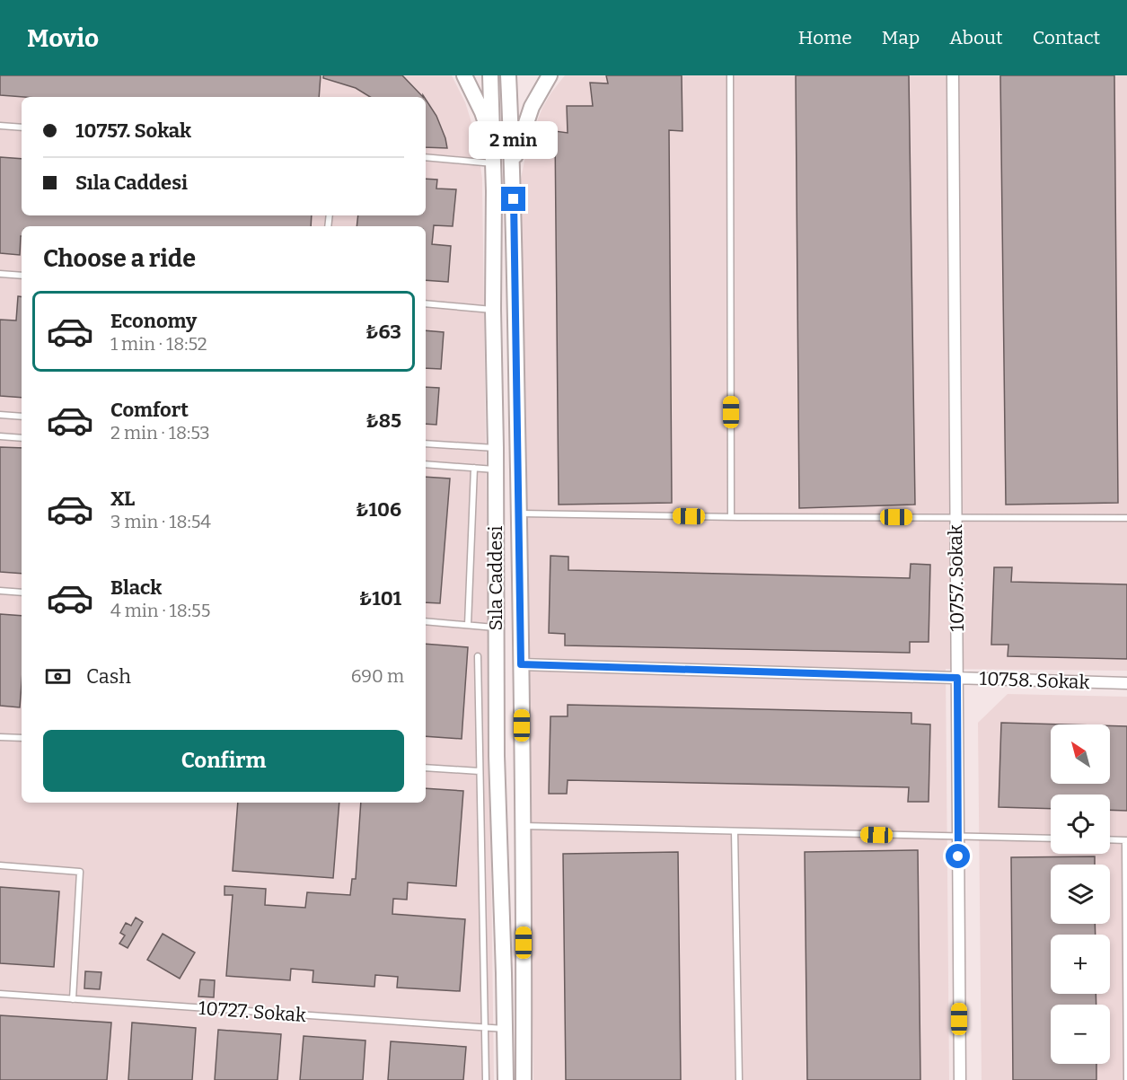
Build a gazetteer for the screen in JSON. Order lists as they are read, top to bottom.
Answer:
{
  "streets": {
    "street": ["Sıla Caddesi", "10757. Sokak", "10758. Sokak"],
    "lane": ["10727. Sokak"]
  },
  "crossings": [
    ["Sıla Caddesi", "10758. Sokak"],
    ["Sıla Caddesi", "10727. Sokak"],
    ["10757. Sokak", "10758. Sokak"]
  ],
  "north": "top left",
  "page": {
    "header": "Movio",
    "nav": [
      "Home",
      "Map",
      "About",
      "Contact"
    ],
    "banner": ["10757. Sokak", "Sıla Caddesi"],
    "bubble": "2 min",
    "heading": "Choose a ride",
    "list": [
      {
        "name": "Economy",
        "note": "1 min · 18:52",
        "value": "₺63"
      },
      {
        "name": "Comfort",
        "note": "2 min · 18:53",
        "value": "₺85"
      },
      {
        "name": "XL",
        "note": "3 min · 18:54",
        "value": "₺106"
      },
      {
        "name": "Black",
        "note": "4 min · 18:55",
        "value": "₺101"
      }
    ],
    "pay": ["Cash", "690 m"],
    "buttons": "Confirm",
    "map_buttons": ["+", "−"]
  }
}
